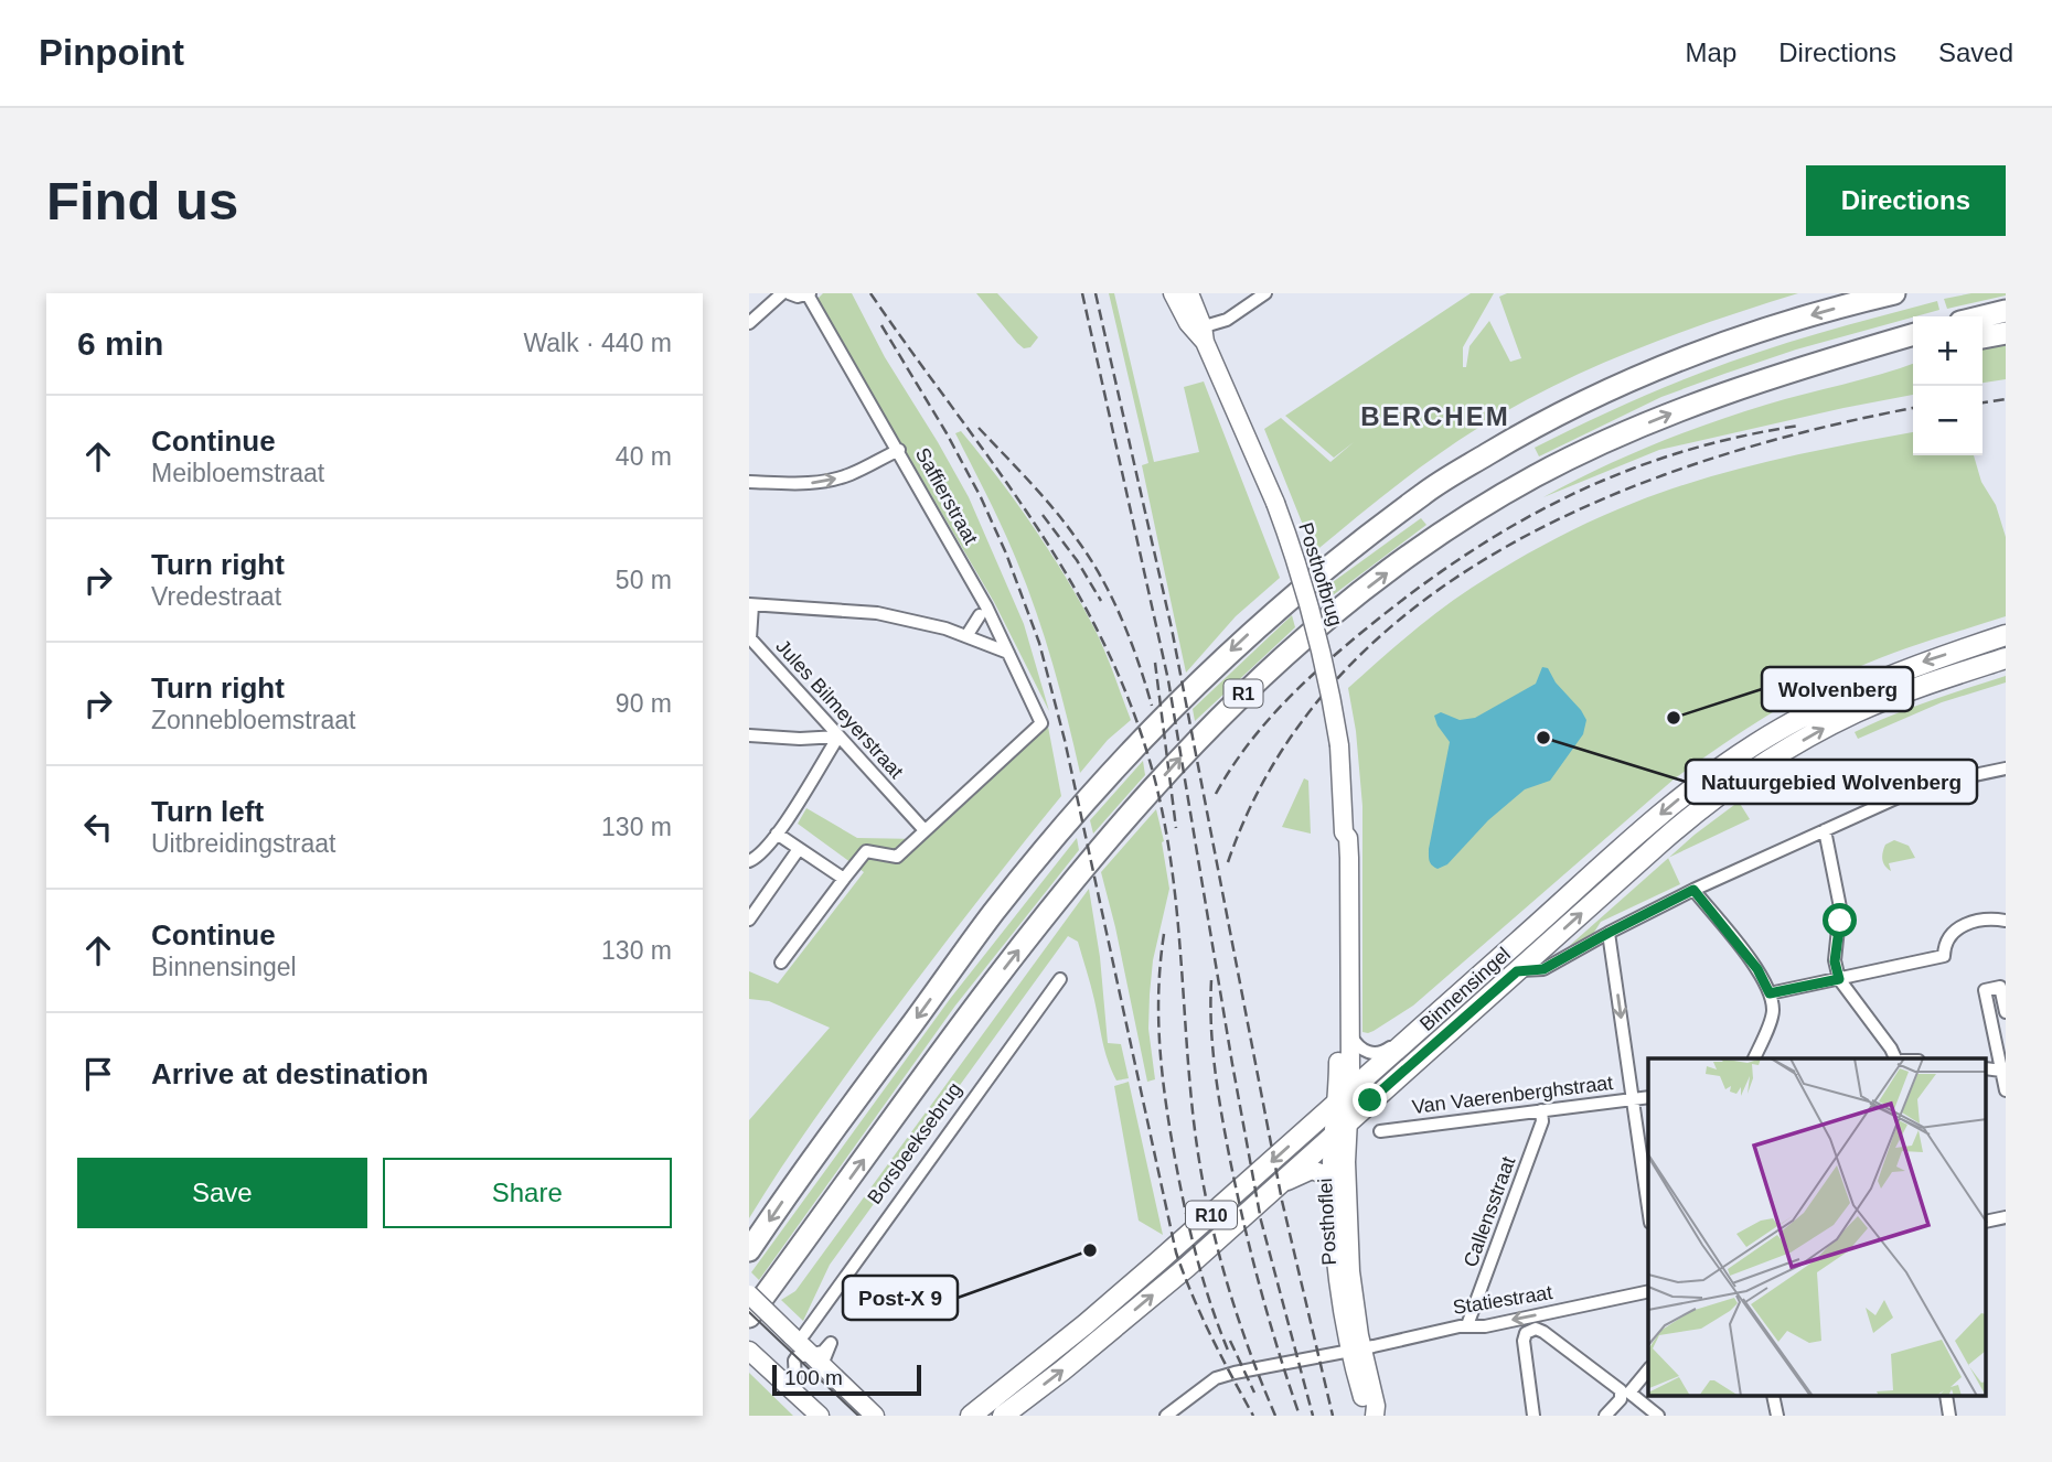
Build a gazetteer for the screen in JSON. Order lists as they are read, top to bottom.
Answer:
{
  "streets": {
    "highway": ["R1"],
    "main road": ["Binnensingel", "R10"],
    "street": [
      "Saffierstraat",
      "Posthofbrug",
      "Jules Bilmeyerstraat",
      "Van Vaerenberghstraat",
      "Borsbeeksebrug",
      "Callensstraat",
      "Posthoflei",
      "Statiestraat"
    ]
  },
  "crossings": [
    ["Saffierstraat", "Jules Bilmeyerstraat"],
    ["Posthofbrug", "Binnensingel"],
    ["Posthofbrug", "Posthoflei"],
    ["Binnensingel", "Posthoflei"],
    ["Van Vaerenberghstraat", "Callensstraat"],
    ["Callensstraat", "Statiestraat"],
    ["Posthoflei", "Statiestraat"]
  ],
  "one_way": ["Statiestraat"],
  "districts": ["BERCHEM"],
  "places": ["Wolvenberg", "Natuurgebied Wolvenberg", "Post-X 9"],
  "scale_bar": "100 m",
  "page": {
    "header": "Pinpoint",
    "nav": ["Map", "Directions", "Saved"],
    "buttons": [
      "Directions",
      ["Save", "Share"]
    ],
    "title": "Find us",
    "heading": ["6 min", "Walk · 440 m"],
    "map_buttons": ["+", "−"],
    "list": [
      ["Continue", "Meibloemstraat", "40 m"],
      ["Turn right", "Vredestraat", "50 m"],
      ["Turn right", "Zonnebloemstraat", "90 m"],
      ["Turn left", "Uitbreidingstraat", "130 m"],
      ["Continue", "Binnensingel", "130 m"],
      "Arrive at destination"
    ],
    "scale": "100 m"
  }
}
